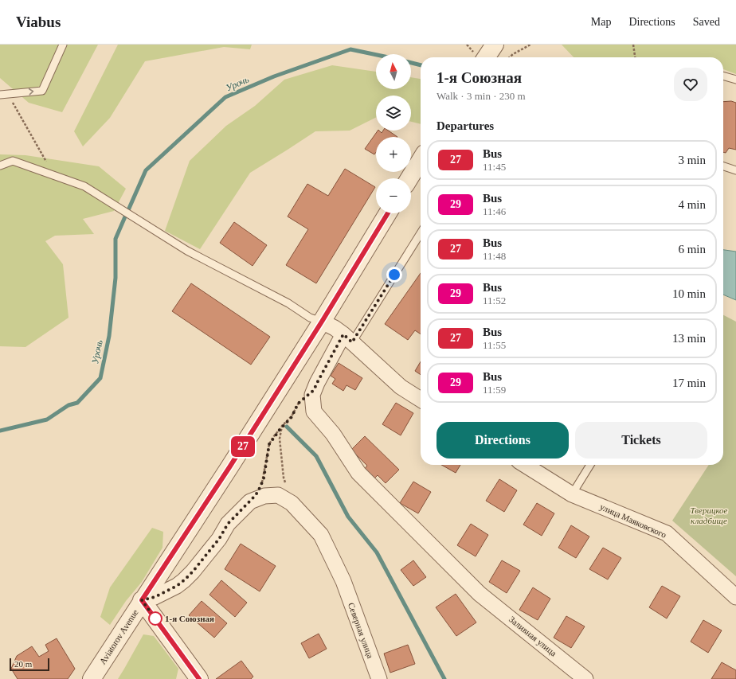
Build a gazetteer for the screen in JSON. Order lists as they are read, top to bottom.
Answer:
{
  "streets": {
    "street": [
      "улица Маяковского",
      "Северная улица",
      "Заливная улица",
      "Aviatorov Avenue"
    ]
  },
  "water": ["Урочь"],
  "parks": ["Тверицкое кладбище"],
  "places": ["1-я Союзная"],
  "lines": ["bus line 27"],
  "scale_bar": "20 m",
  "north": "top",
  "page": {
    "header": "Viabus",
    "nav": ["Map", "Directions", "Saved"],
    "on_map": "27",
    "map_buttons": ["+", "−"],
    "heading": [
      ["1-я Союзная", "Walk · 3 min · 230 m"],
      "Departures"
    ],
    "list": [
      {
        "mark": "27",
        "name": "Bus",
        "note": "11:45",
        "value": "3 min"
      },
      {
        "mark": "29",
        "name": "Bus",
        "note": "11:46",
        "value": "4 min"
      },
      {
        "mark": "27",
        "name": "Bus",
        "note": "11:48",
        "value": "6 min"
      },
      {
        "mark": "29",
        "name": "Bus",
        "note": "11:52",
        "value": "10 min"
      },
      {
        "mark": "27",
        "name": "Bus",
        "note": "11:55",
        "value": "13 min"
      },
      {
        "mark": "29",
        "name": "Bus",
        "note": "11:59",
        "value": "17 min"
      }
    ],
    "buttons": ["Directions", "Tickets"],
    "scale": "20 m"
  }
}
